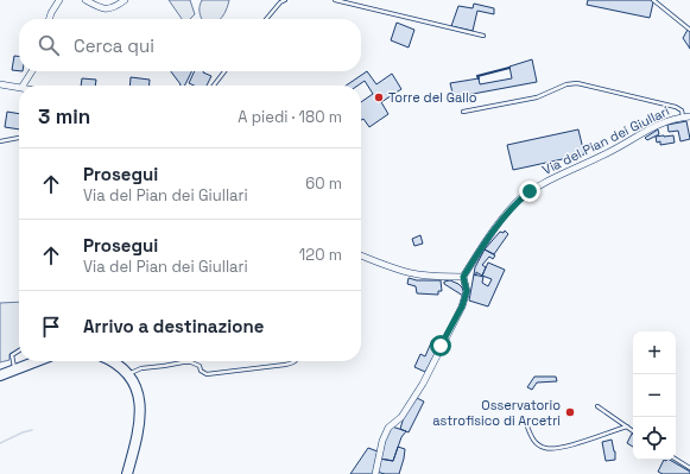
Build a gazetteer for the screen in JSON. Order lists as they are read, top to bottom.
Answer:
{
  "streets": {
    "street": ["Via del Pian dei Giullari"]
  },
  "places": ["Torre del Gallo", "Osservatorio astrofisico di Arcetri"],
  "page": {
    "search": "Cerca qui",
    "heading": ["3 min", "A piedi · 180 m"],
    "list": [
      ["Prosegui", "Via del Pian dei Giullari", "60 m"],
      ["Prosegui", "Via del Pian dei Giullari", "120 m"],
      "Arrivo a destinazione"
    ],
    "map_buttons": ["+", "−"]
  }
}
